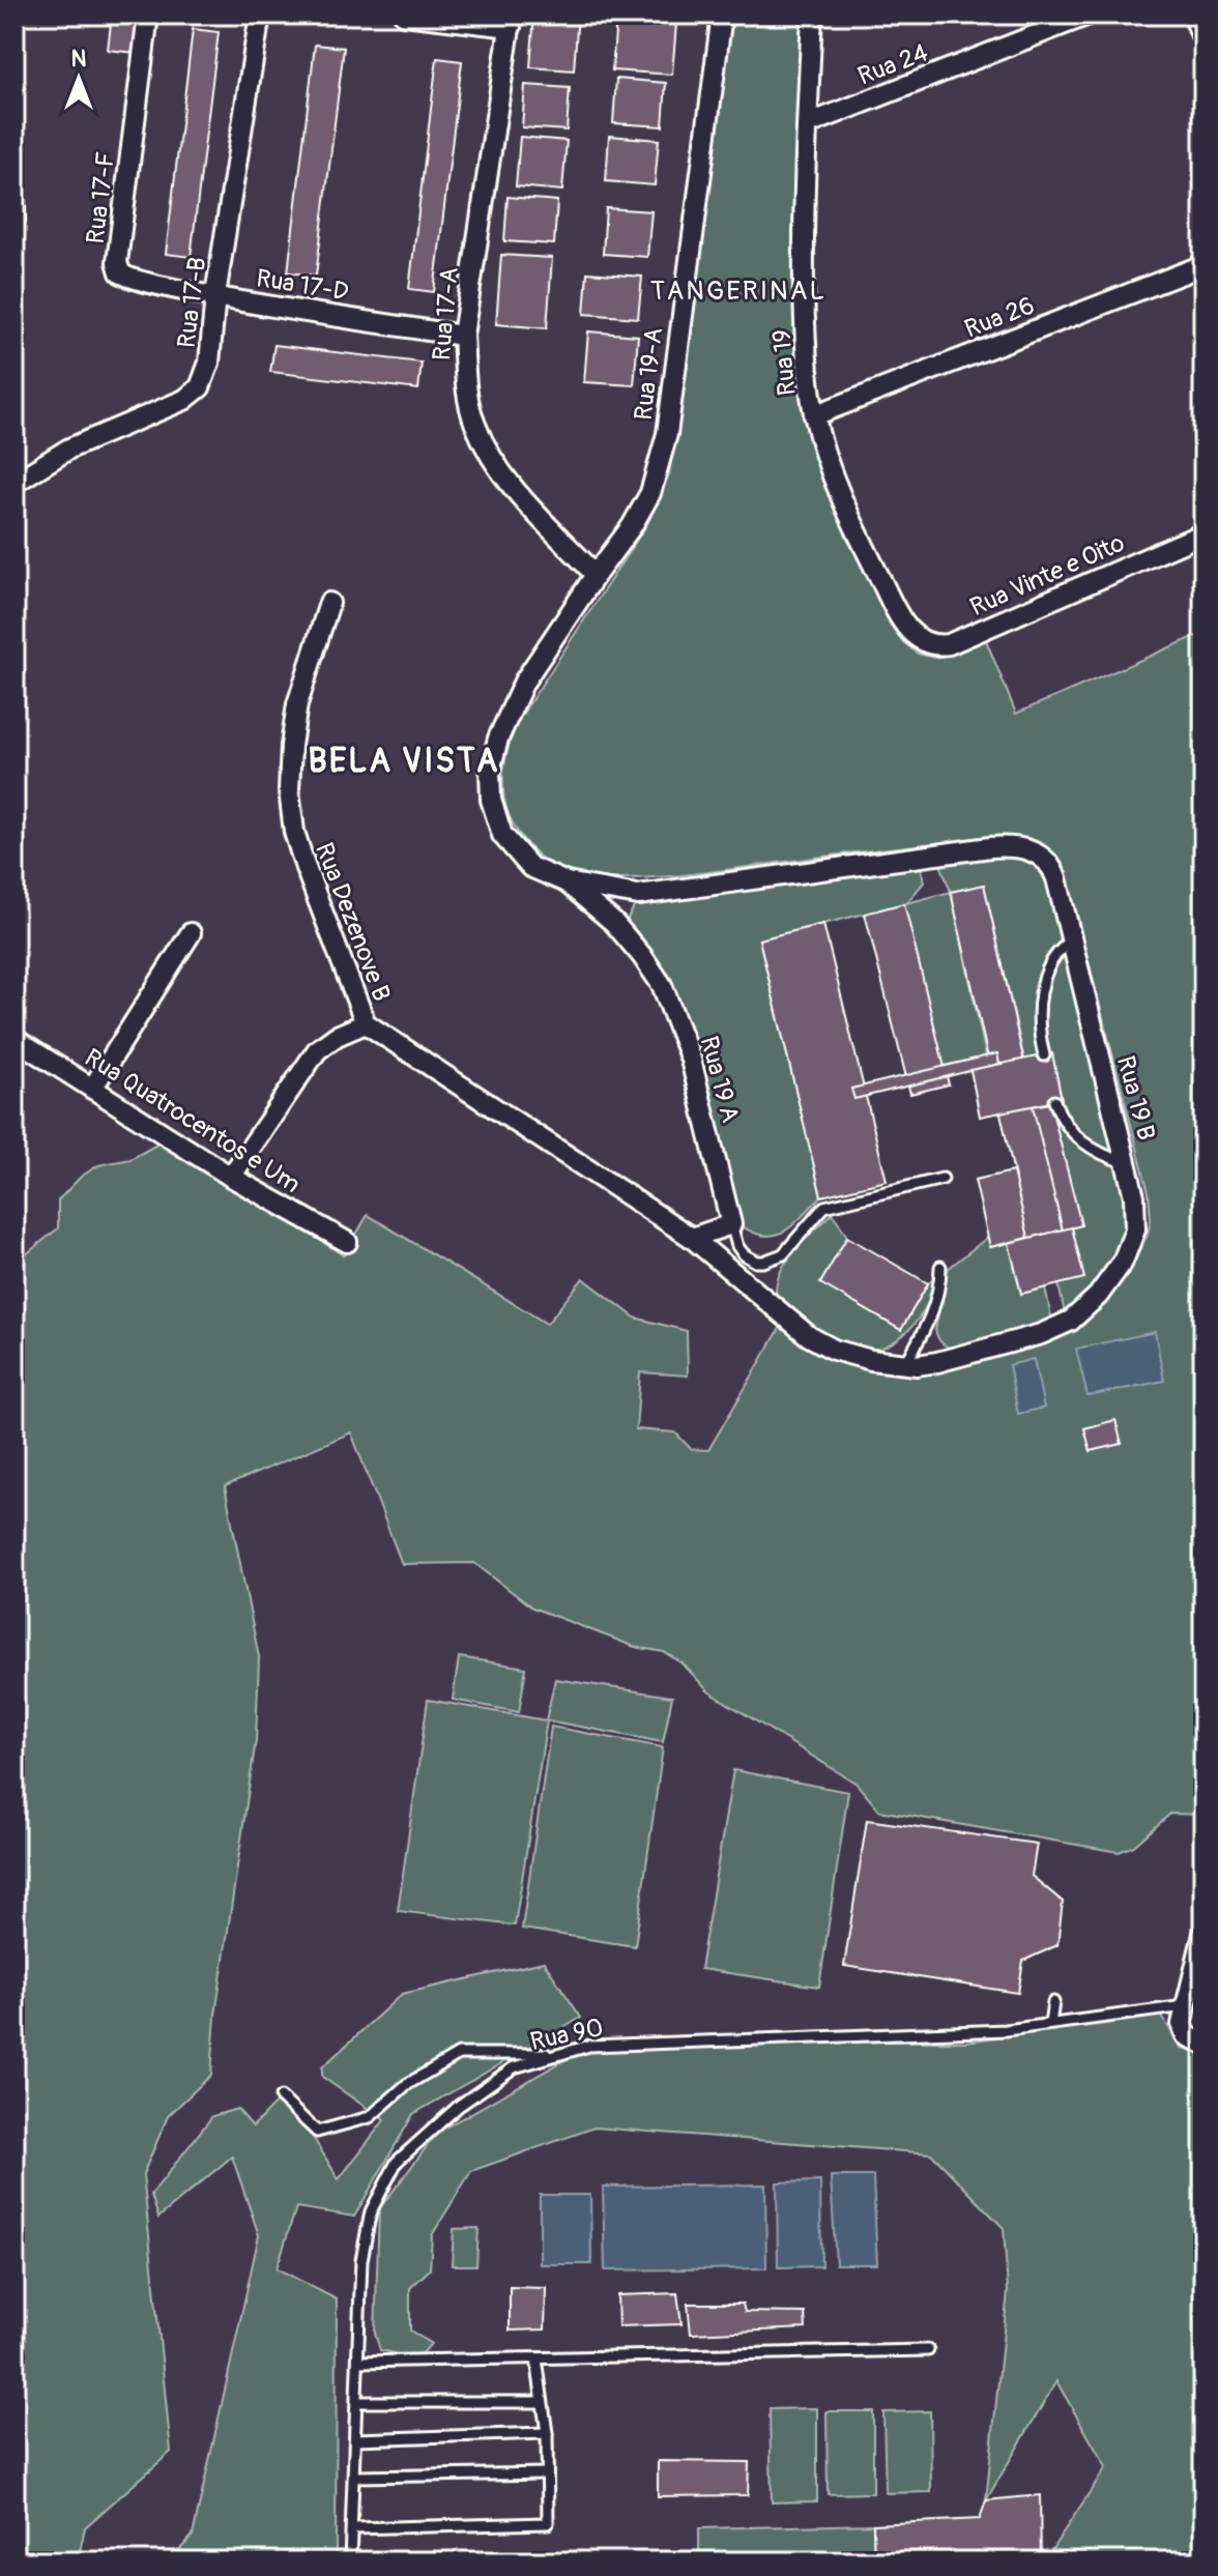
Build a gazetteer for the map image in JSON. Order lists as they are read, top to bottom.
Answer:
{
  "streets": {
    "street": [
      "Rua 24",
      "Rua 17-F",
      "Rua 17-D",
      "Rua 17-B",
      "Rua 17-A",
      "Rua 26",
      "Rua 19",
      "Rua 19-A",
      "Rua Vinte e Oito",
      "Rua Dezenove B",
      "Rua 19 A",
      "Rua 19 B",
      "Rua Quatrocentos e Um"
    ],
    "lane": ["Rua 90"]
  },
  "crossings": [
    ["Rua 24", "Rua 19"],
    ["Rua 17-F", "Rua 17-D"],
    ["Rua 17-D", "Rua 17-B"],
    ["Rua 17-D", "Rua 17-A"],
    ["Rua 17-A", "Rua 19-A"],
    ["Rua 26", "Rua 19"],
    ["Rua 19", "Rua Vinte e Oito"],
    ["Rua 19-A", "Rua 19 A"],
    ["Rua 19-A", "Rua 19 B"],
    ["Rua Dezenove B", "Rua 19 B"],
    ["Rua 19 A", "Rua 19 B"]
  ],
  "districts": ["TANGERINAL", "BELA VISTA"],
  "north": "top"
}
